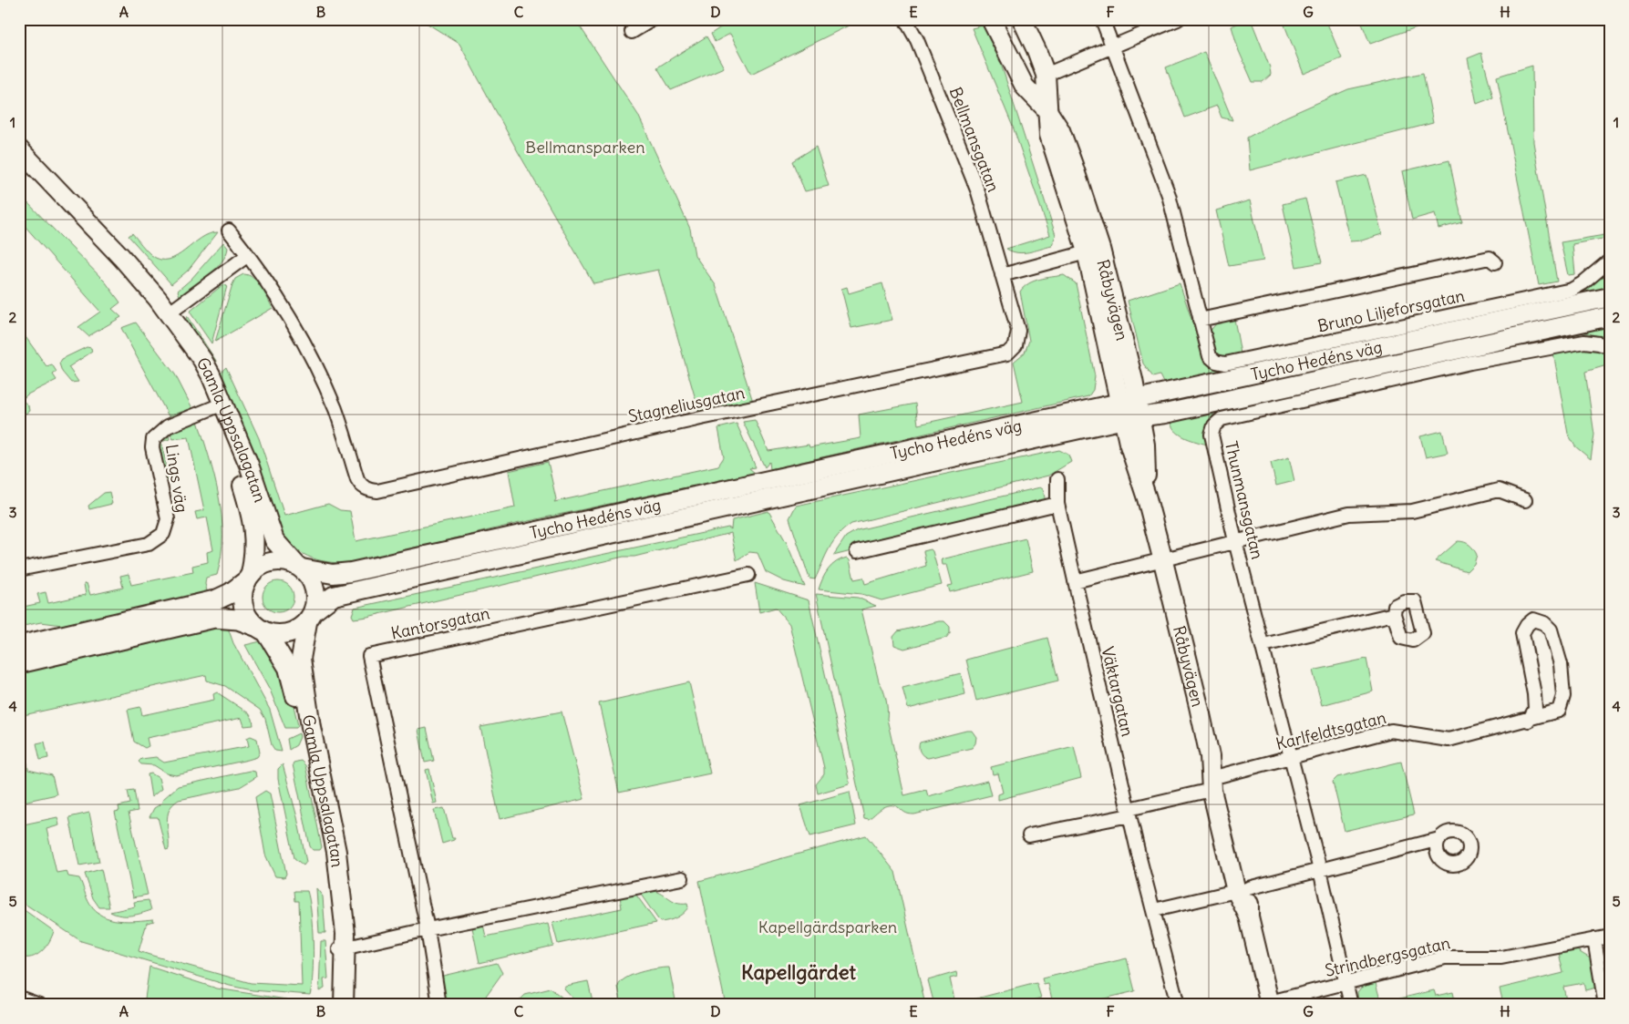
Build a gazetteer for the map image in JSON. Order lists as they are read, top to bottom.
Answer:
{
  "streets": {
    "main road": ["Råbyvägen", "Tycho Hedéns väg", "Gamla Uppsalagatan"],
    "street": [
      "Bellmansgatan",
      "Bruno Liljeforsgatan",
      "Stagneliusgatan",
      "Lings väg",
      "Thunmansgatan",
      "Kantorsgatan",
      "Väktargatan",
      "Karlfeldtsgatan",
      "Strindbergsgatan"
    ]
  },
  "crossings": [
    ["Bellmansgatan", "Stagneliusgatan"],
    ["Råbyvägen", "Tycho Hedéns väg"],
    ["Råbyvägen", "Karlfeldtsgatan"],
    ["Råbyvägen", "Strindbergsgatan"],
    ["Tycho Hedéns väg", "Gamla Uppsalagatan"],
    ["Gamla Uppsalagatan", "Lings väg"],
    ["Thunmansgatan", "Karlfeldtsgatan"],
    ["Thunmansgatan", "Strindbergsgatan"]
  ],
  "districts": ["Kapellgärdet"],
  "parks": ["Bellmansparken", "Kapellgärdsparken"],
  "grid": {
    "columns": [
      "A",
      "B",
      "C",
      "D",
      "E",
      "F",
      "G",
      "H"
    ],
    "rows": [
      "1",
      "2",
      "3",
      "4",
      "5"
    ]
  }
}
